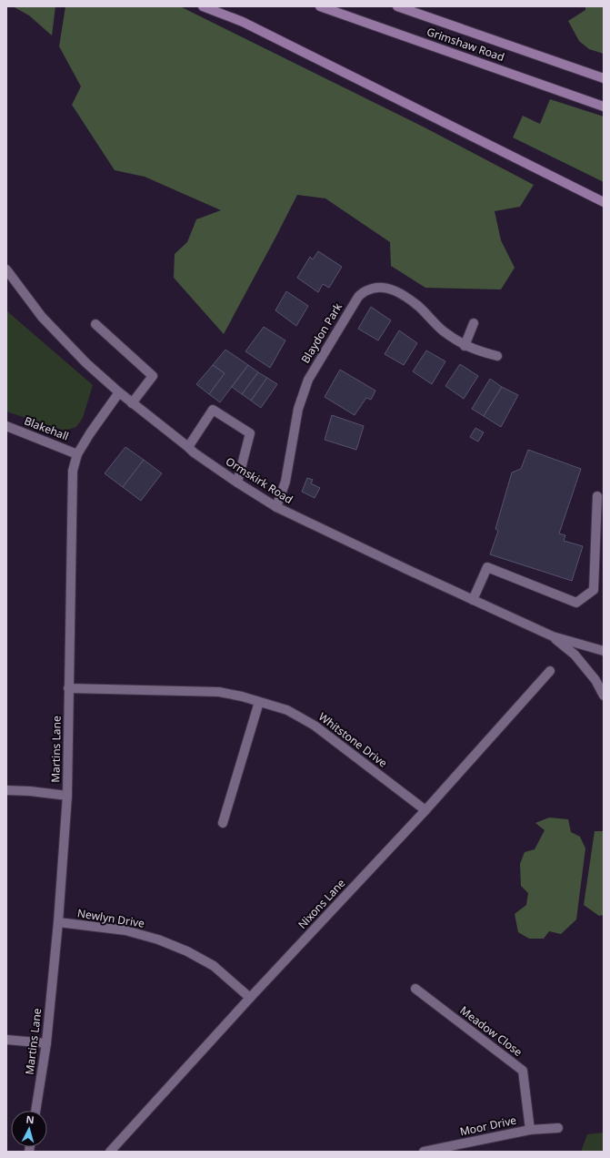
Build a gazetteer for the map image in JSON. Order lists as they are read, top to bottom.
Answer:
{
  "streets": {
    "main road": ["Grimshaw Road"],
    "street": [
      "Blaydon Park",
      "Blakehall",
      "Ormskirk Road",
      "Whitstone Drive",
      "Martins Lane",
      "Nixons Lane",
      "Newlyn Drive",
      "Meadow Close",
      "Moor Drive"
    ]
  },
  "crossings": [
    ["Blaydon Park", "Ormskirk Road"],
    ["Blakehall", "Martins Lane"],
    ["Ormskirk Road", "Martins Lane"],
    ["Whitstone Drive", "Martins Lane"],
    ["Whitstone Drive", "Nixons Lane"],
    ["Martins Lane", "Newlyn Drive"],
    ["Nixons Lane", "Newlyn Drive"],
    ["Meadow Close", "Moor Drive"]
  ],
  "north": "top"
}
